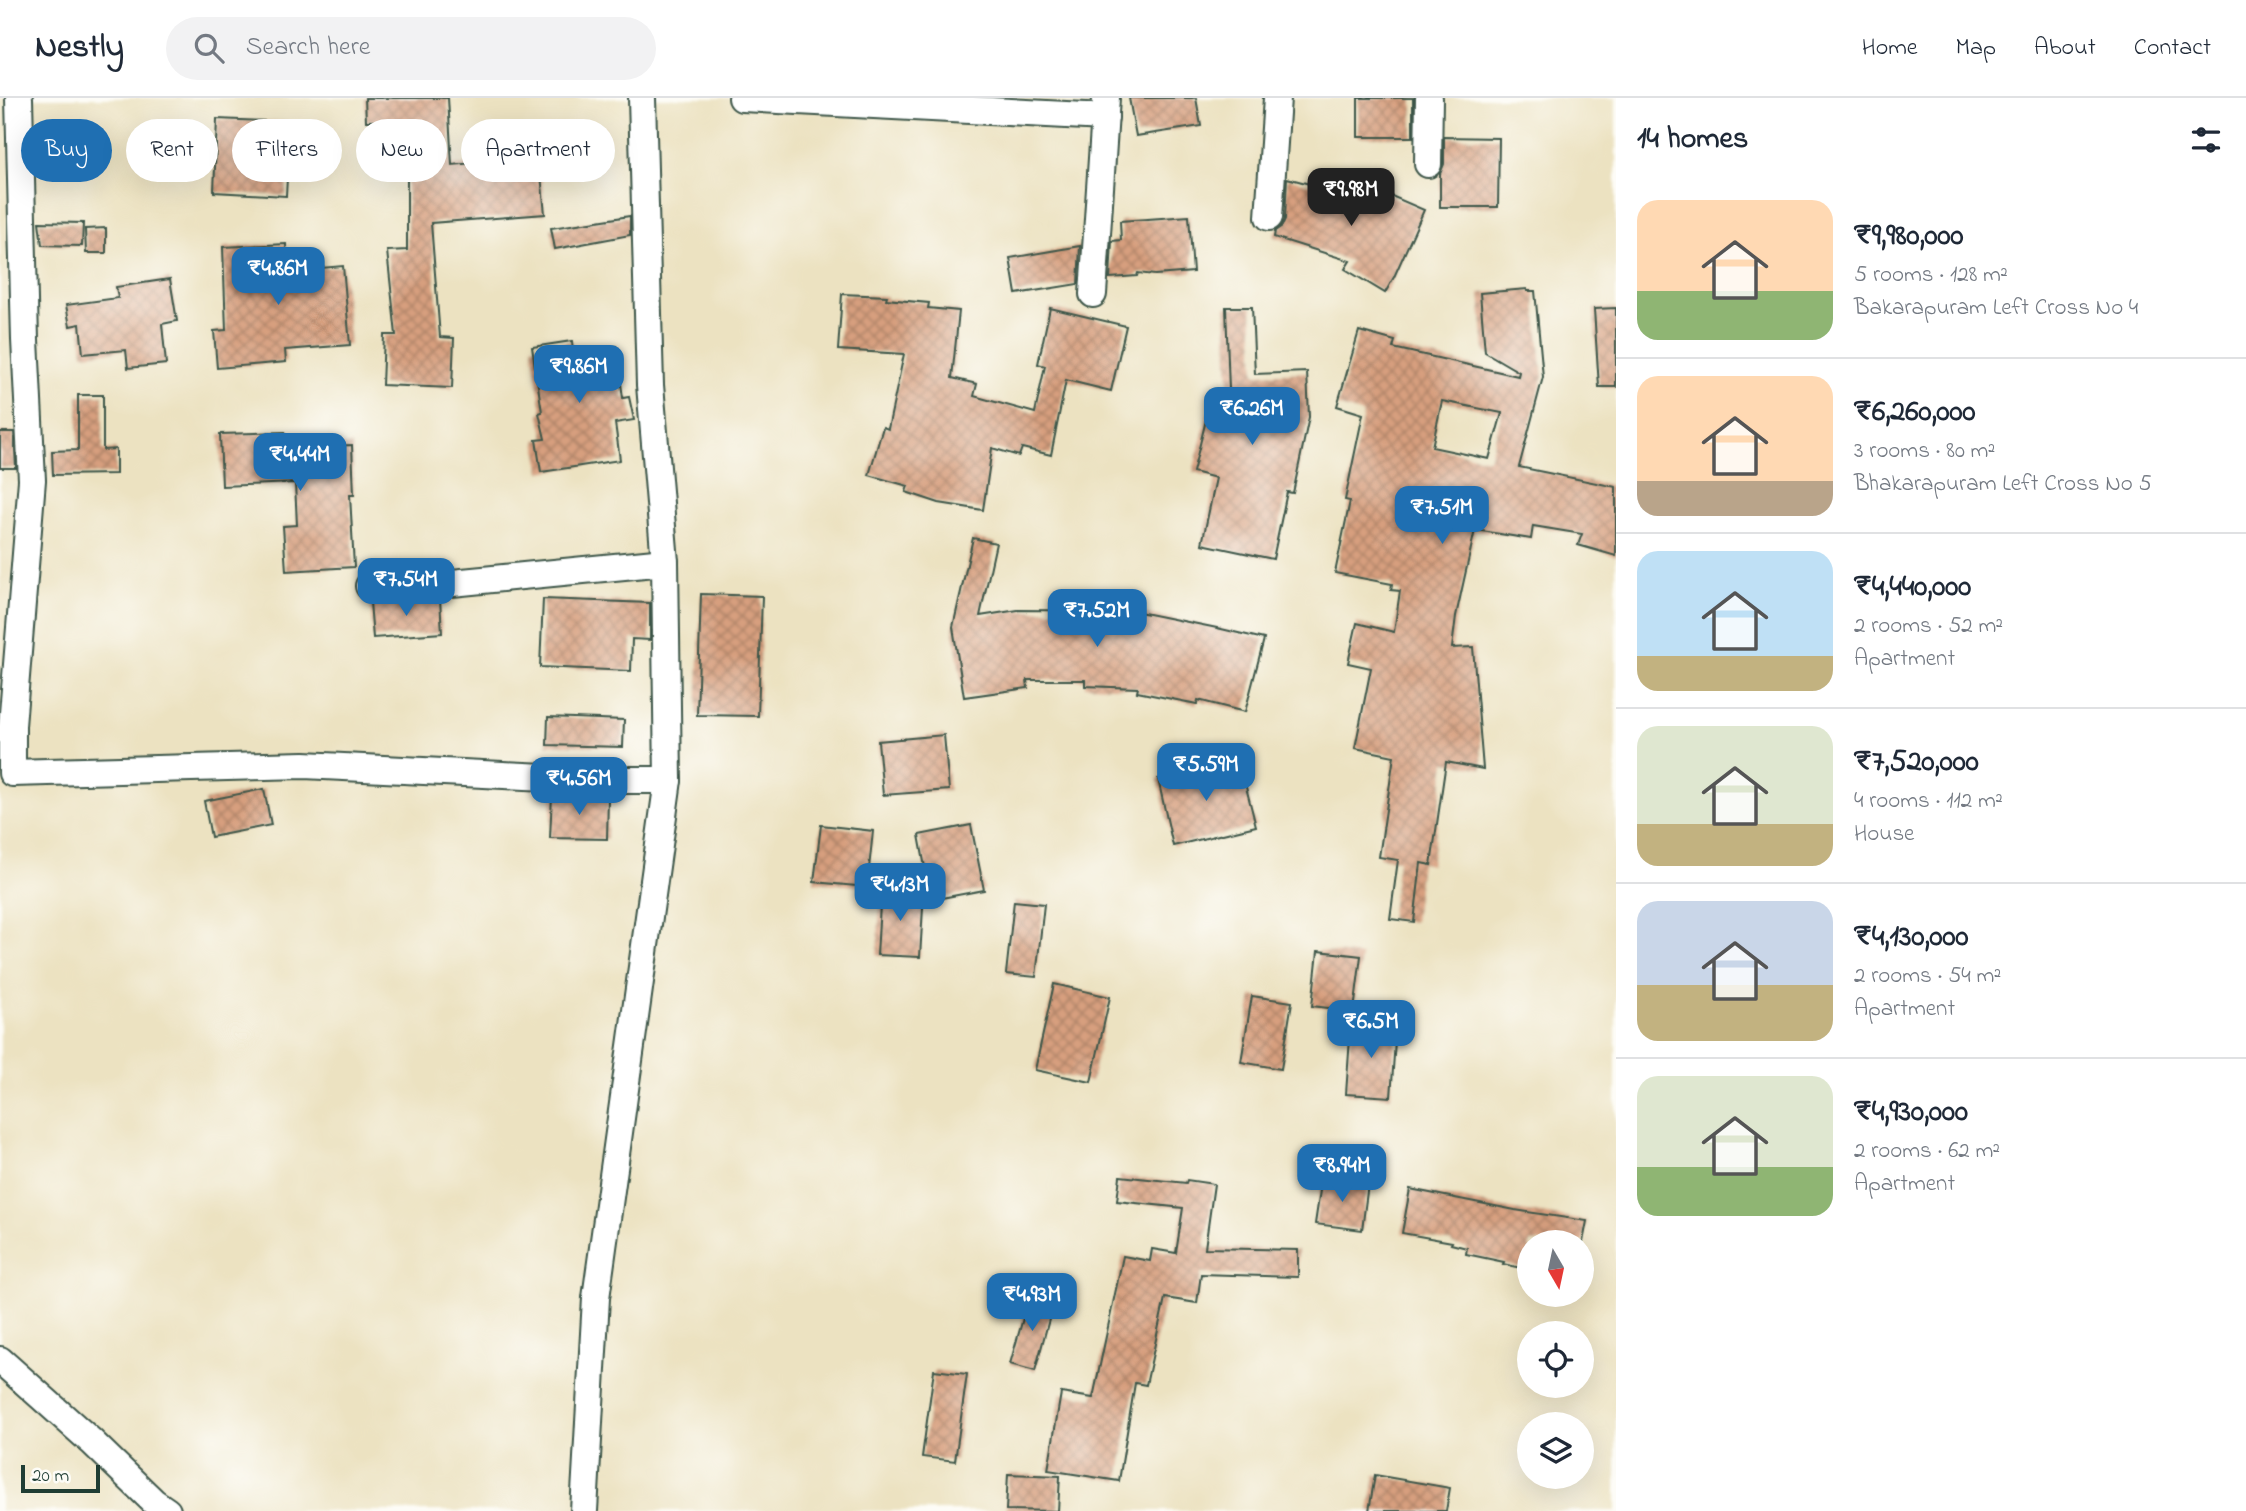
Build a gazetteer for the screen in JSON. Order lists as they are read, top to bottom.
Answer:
{
  "scale_bar": "20 m",
  "north": "bottom",
  "page": {
    "header": "Nestly",
    "search": "Search here",
    "nav": [
      "Home",
      "Map",
      "About",
      "Contact"
    ],
    "heading": "14 homes",
    "chip": [
      "Buy",
      "Rent",
      "Filters",
      "New",
      "Apartment"
    ],
    "price": [
      "₹9.98M",
      "₹4.86M",
      "₹9.86M",
      "₹6.26M",
      "₹4.44M",
      "₹7.51M",
      "₹7.54M",
      "₹7.52M",
      "₹5.59M",
      "₹4.56M",
      "₹4.13M",
      "₹6.5M",
      "₹8.94M",
      "₹4.93M"
    ],
    "list": [
      {
        "name": "₹9,980,000",
        "note": "5 rooms · 128 m² · Bakarapuram Left Cross No 4"
      },
      {
        "name": "₹6,260,000",
        "note": "3 rooms · 80 m² · Bhakarapuram Left Cross No 5"
      },
      {
        "name": "₹4,440,000",
        "note": "2 rooms · 52 m² · Apartment"
      },
      {
        "name": "₹7,520,000",
        "note": "4 rooms · 112 m² · House"
      },
      {
        "name": "₹4,130,000",
        "note": "2 rooms · 54 m² · Apartment"
      },
      {
        "name": "₹4,930,000",
        "note": "2 rooms · 62 m² · Apartment"
      }
    ],
    "scale": "20 m"
  }
}
